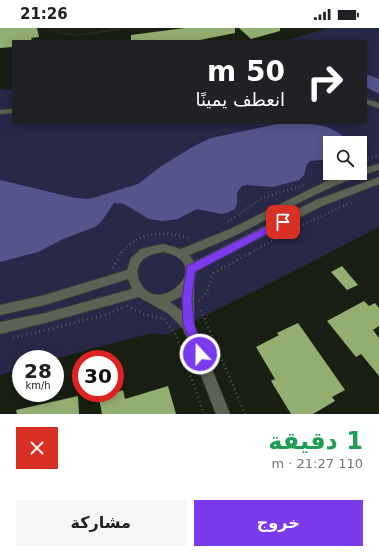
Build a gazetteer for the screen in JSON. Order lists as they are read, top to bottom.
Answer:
{
  "page": {
    "status": "21:26",
    "turn": ["50 m", "انعطف يمينًا"],
    "speed": "28 km/h",
    "limit": "30",
    "heading": ["1 دقيقة", "110 m · 21:27"],
    "buttons": ["خروج", "مشاركة"]
  }
}
